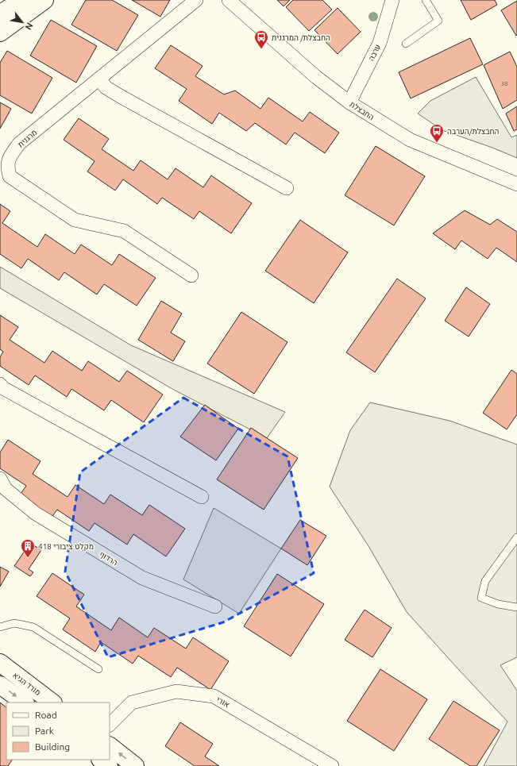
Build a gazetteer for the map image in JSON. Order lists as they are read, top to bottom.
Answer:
{
  "streets": {
    "street": [
      "ערבה",
      "החבצלת",
      "מרגנית",
      "הרדוף",
      "מורד הגיא",
      "אורי"
    ]
  },
  "crossings": [
    ["ערבה", "החבצלת"]
  ],
  "places": {
    "bus stop": ["החבצלת/ המרגנית", "החבצלת/הערבה"],
    "building": ["מקלט ציבורי 418"]
  },
  "house_numbers": ["38"],
  "legend": ["Road", "Park", "Building"],
  "north": "bottom right"
}
